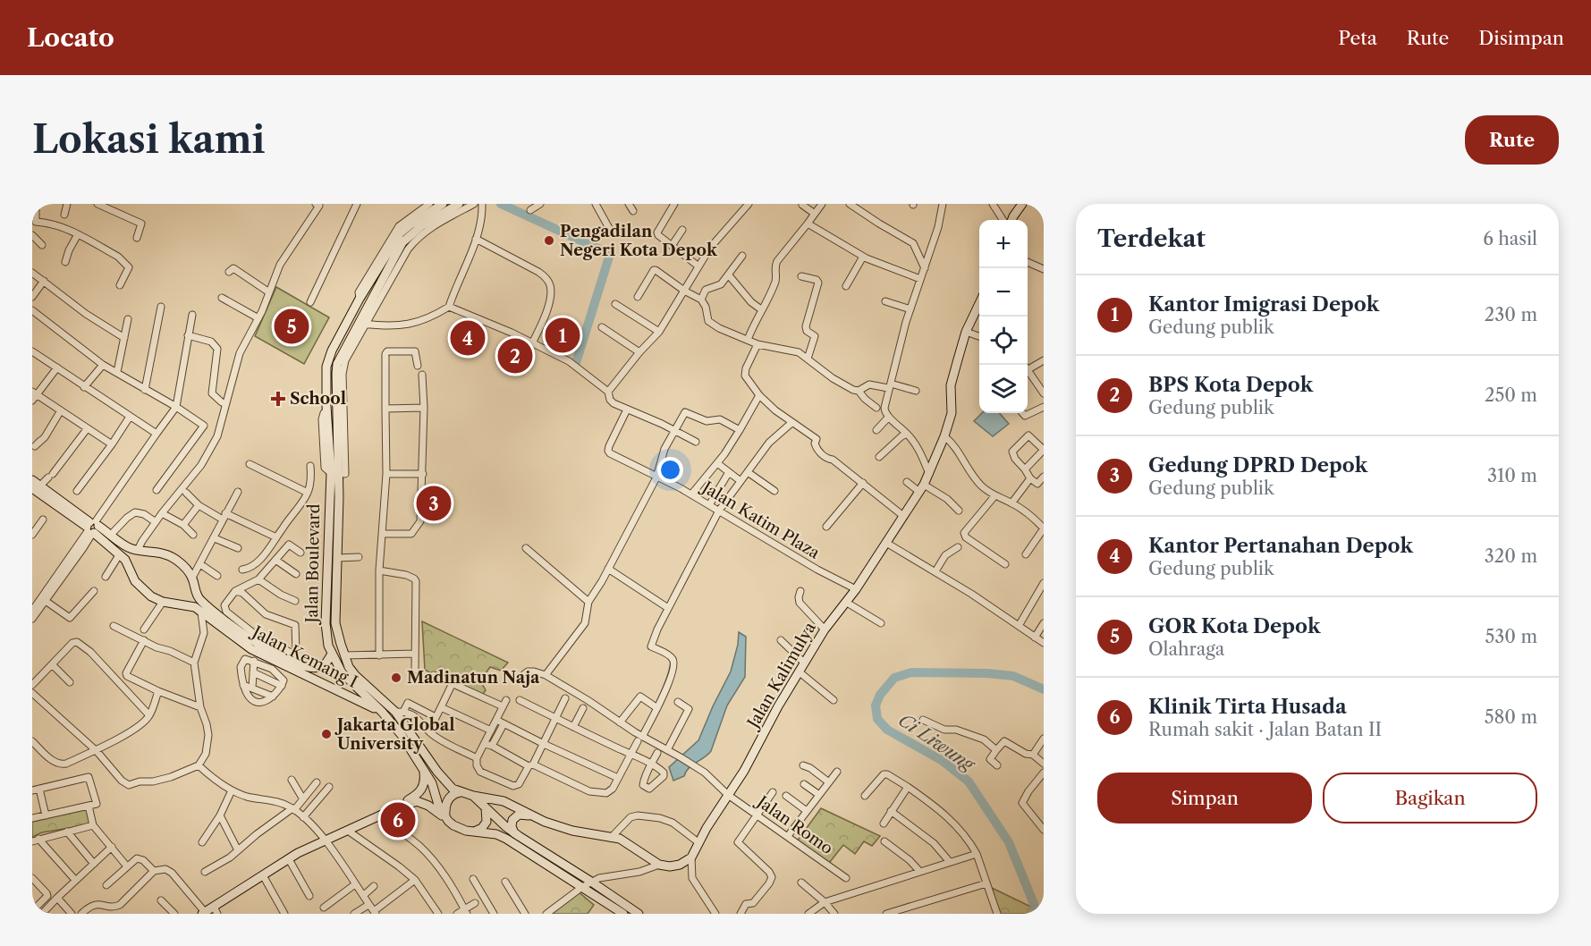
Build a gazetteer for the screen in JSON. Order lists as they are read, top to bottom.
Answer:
{
  "streets": {
    "street": [
      "Jalan Katim Plaza",
      "Jalan Boulevard",
      "Jalan Kemang I",
      "Jalan Kalimulya",
      "Jalan Romo"
    ]
  },
  "crossings": [
    ["Jalan Katim Plaza", "Jalan Kalimulya"],
    ["Jalan Boulevard", "Jalan Kemang I"],
    ["Jalan Kalimulya", "Jalan Romo"]
  ],
  "water": ["Ci Liwung"],
  "places": {
    "other": ["Pengadilan Negeri Kota Depok", "Madinatun Naja", "Jakarta Global University"],
    "health": ["School"]
  },
  "page": {
    "header": "Locato",
    "nav": ["Peta", "Rute", "Disimpan"],
    "buttons": [
      "Rute",
      ["Simpan", "Bagikan"]
    ],
    "title": "Lokasi kami",
    "heading": ["Terdekat", "6 hasil"],
    "map_buttons": ["+", "−"],
    "list": [
      {
        "mark": "1",
        "name": "Kantor Imigrasi Depok",
        "note": "Gedung publik",
        "value": "230 m"
      },
      {
        "mark": "2",
        "name": "BPS Kota Depok",
        "note": "Gedung publik",
        "value": "250 m"
      },
      {
        "mark": "3",
        "name": "Gedung DPRD Depok",
        "note": "Gedung publik",
        "value": "310 m"
      },
      {
        "mark": "4",
        "name": "Kantor Pertanahan Depok",
        "note": "Gedung publik",
        "value": "320 m"
      },
      {
        "mark": "5",
        "name": "GOR Kota Depok",
        "note": "Olahraga",
        "value": "530 m"
      },
      {
        "mark": "6",
        "name": "Klinik Tirta Husada",
        "note": "Rumah sakit · Jalan Batan II",
        "value": "580 m"
      }
    ],
    "pins": [
      "5",
      "1",
      "4",
      "2",
      "3",
      "6"
    ]
  }
}
